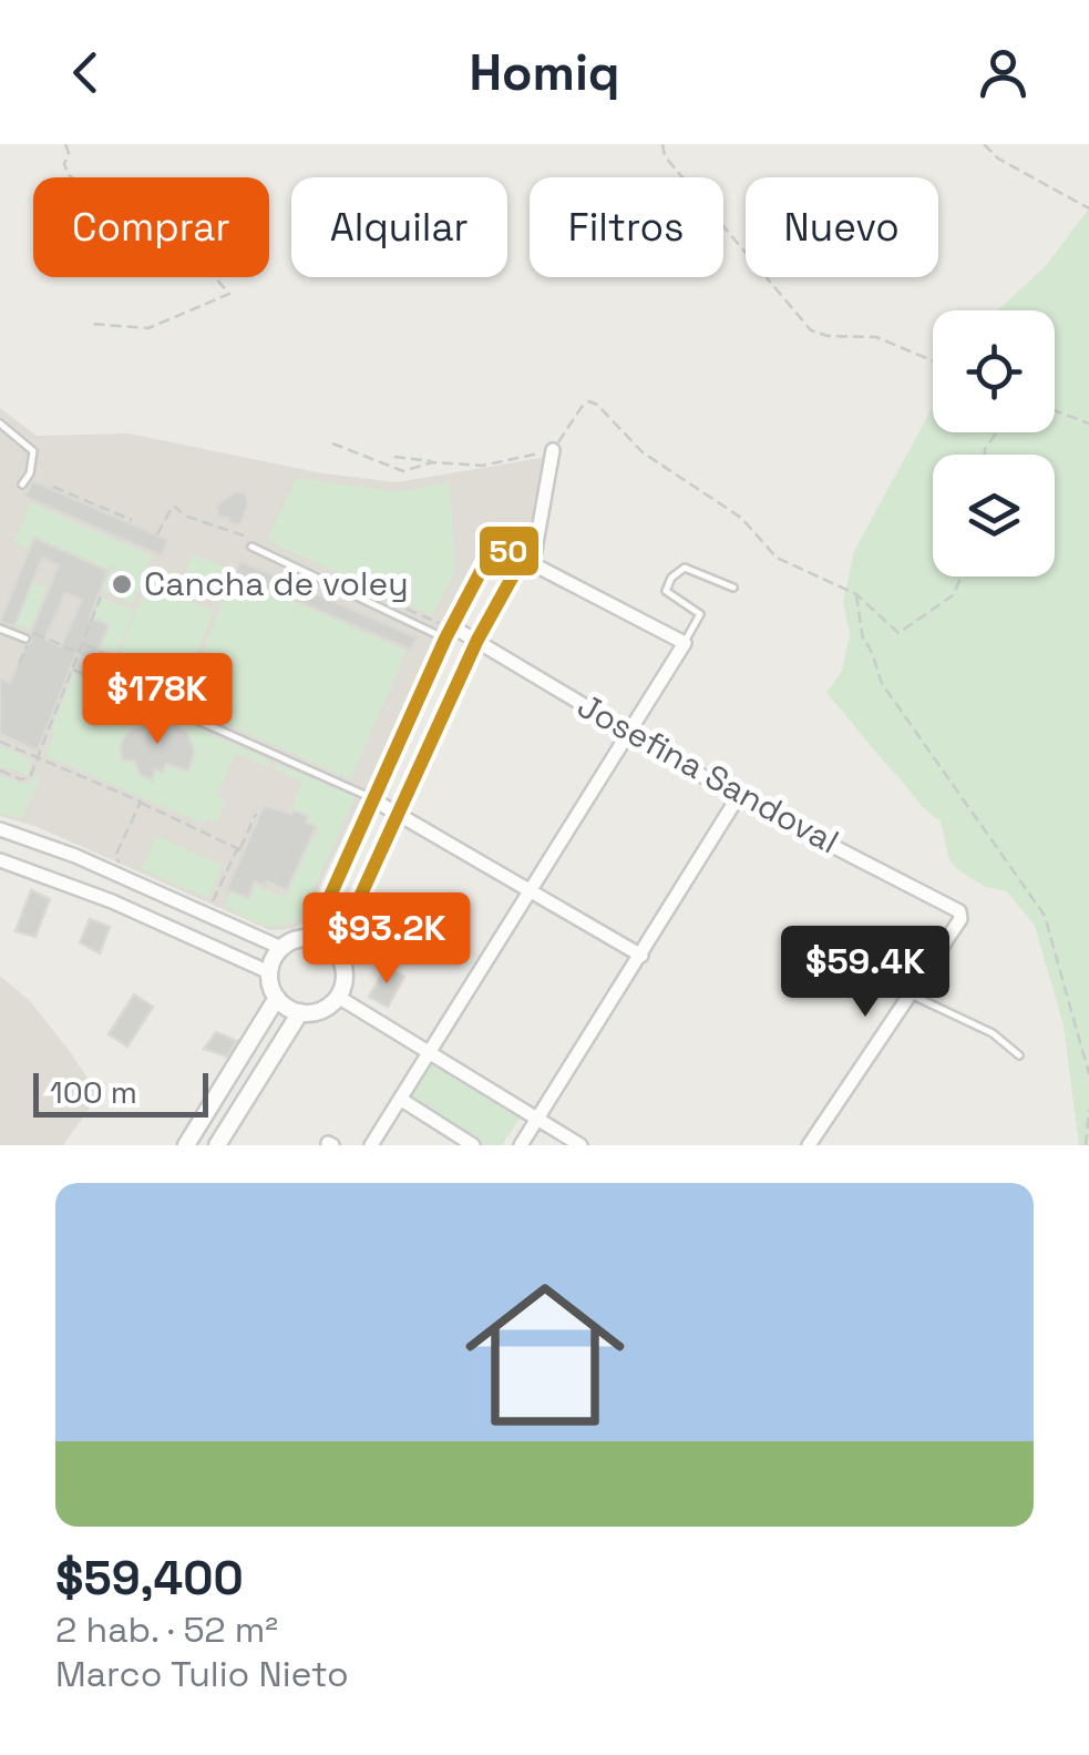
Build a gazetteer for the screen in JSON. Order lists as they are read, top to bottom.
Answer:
{
  "streets": {
    "street": ["Josefina Sandoval"]
  },
  "places": ["Cancha de voley"],
  "lines": ["transit line 50"],
  "scale_bar": "100 m",
  "page": {
    "header": "Homiq",
    "chip": [
      "Comprar",
      "Alquilar",
      "Filtros",
      "Nuevo"
    ],
    "price": ["$178K", "$93.2K", "$59.4K"],
    "scale": "100 m",
    "list": [
      {
        "name": "$59,400",
        "note": "2 hab. · 52 m² · Marco Tulio Nieto"
      }
    ]
  }
}
